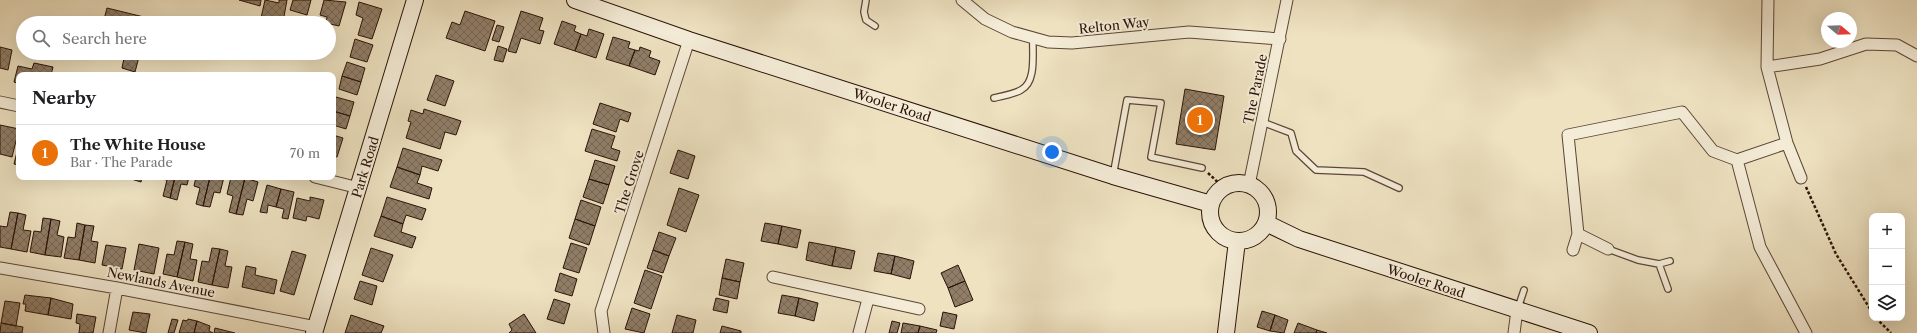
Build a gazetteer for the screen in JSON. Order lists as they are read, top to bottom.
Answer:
{
  "streets": {
    "street": [
      "Relton Way",
      "The Parade",
      "Wooler Road",
      "Park Road",
      "The Grove",
      "Newlands Avenue"
    ]
  },
  "crossings": [
    ["Relton Way", "The Parade"],
    ["The Parade", "Wooler Road"],
    ["Wooler Road", "The Grove"],
    ["Park Road", "Newlands Avenue"]
  ],
  "north": "right",
  "page": {
    "search": "Search here",
    "heading": "Nearby",
    "pins": "1",
    "list": [
      {
        "mark": "1",
        "name": "The White House",
        "note": "Bar · The Parade",
        "value": "70 m"
      }
    ],
    "map_buttons": ["+", "−"]
  }
}
